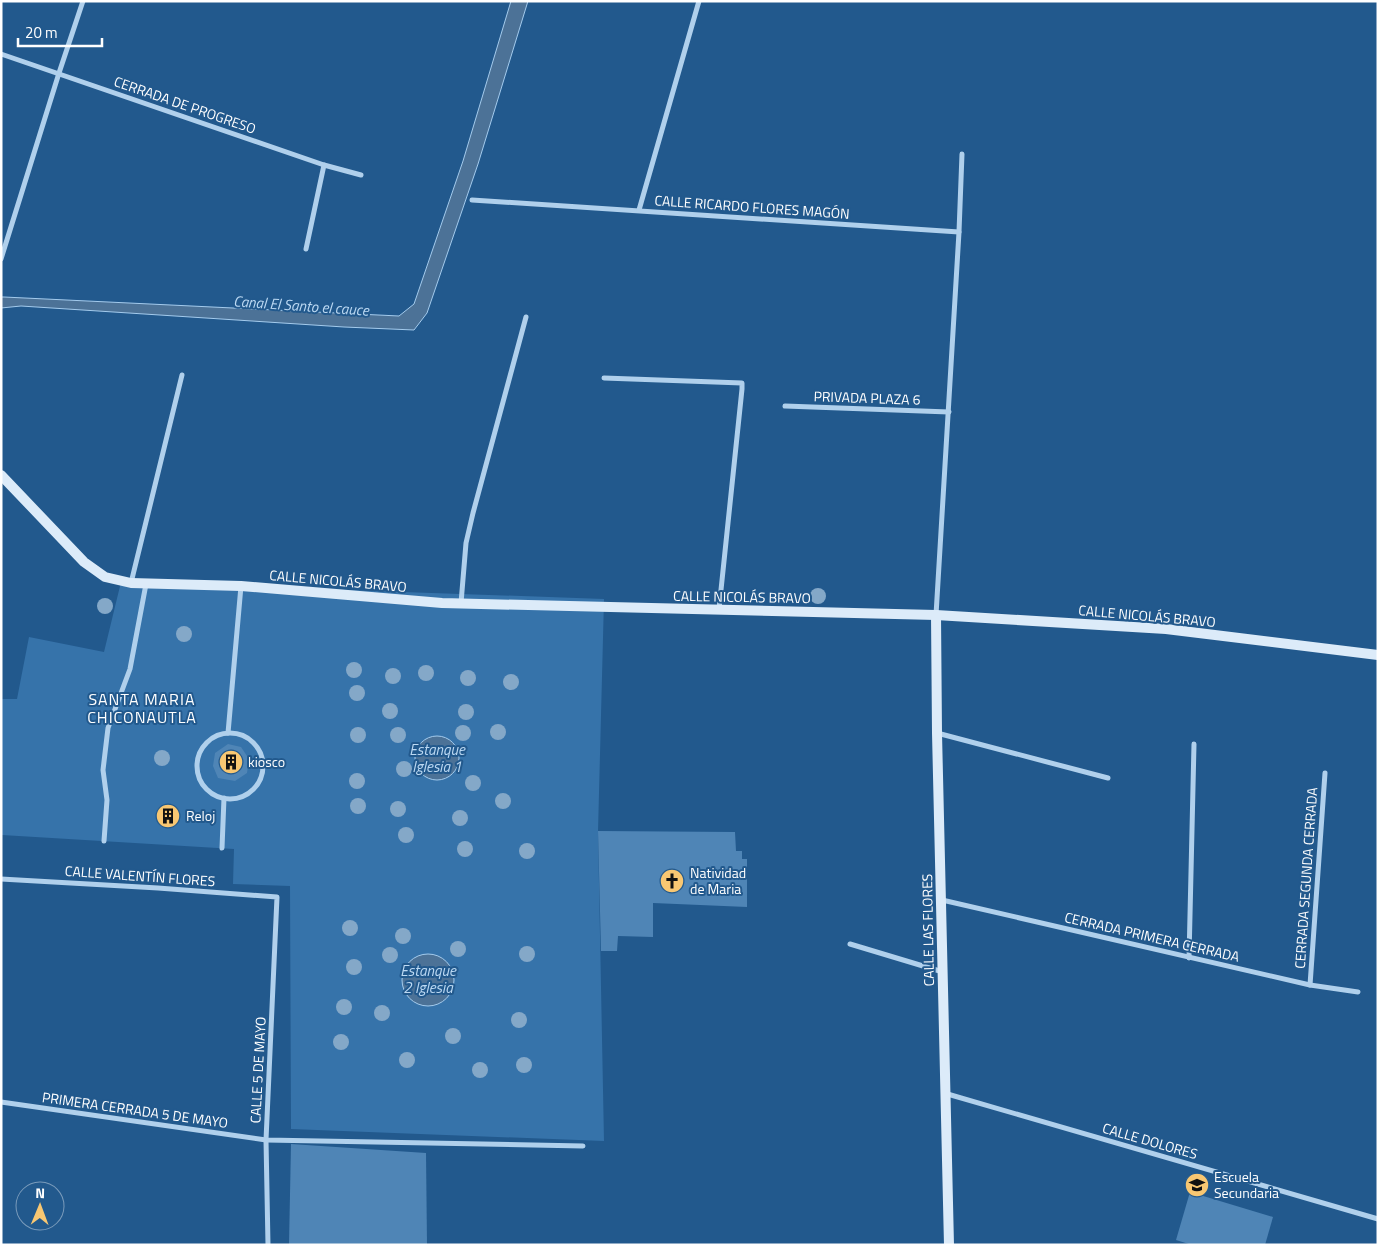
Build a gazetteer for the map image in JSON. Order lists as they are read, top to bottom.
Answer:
{
  "streets": {
    "street": [
      "CERRADA DE PROGRESO",
      "CALLE RICARDO FLORES MAGÓN",
      "PRIVADA PLAZA 6",
      "CALLE NICOLÁS BRAVO",
      "CALLE VALENTÍN FLORES",
      "CERRADA SEGUNDA CERRADA",
      "CALLE LAS FLORES",
      "CERRADA PRIMERA CERRADA",
      "CALLE 5 DE MAYO",
      "PRIMERA CERRADA 5 DE MAYO",
      "CALLE DOLORES"
    ]
  },
  "crossings": [
    ["CALLE NICOLÁS BRAVO", "CALLE LAS FLORES"],
    ["CALLE VALENTÍN FLORES", "CALLE 5 DE MAYO"],
    ["CERRADA SEGUNDA CERRADA", "CERRADA PRIMERA CERRADA"],
    ["CALLE LAS FLORES", "CERRADA PRIMERA CERRADA"],
    ["CALLE LAS FLORES", "CALLE DOLORES"],
    ["CALLE 5 DE MAYO", "PRIMERA CERRADA 5 DE MAYO"]
  ],
  "districts": ["SANTA MARIA CHICONAUTLA"],
  "water": ["Canal El Santo el cauce", "Estanque Iglesia 1", "Estanque 2 Iglesia"],
  "places": {
    "building": ["kiosco", "Reloj"],
    "church": ["Natividad de Maria"],
    "school or university": ["Escuela Secundaria"]
  },
  "scale_bar": "20 m",
  "north": "top"
}
